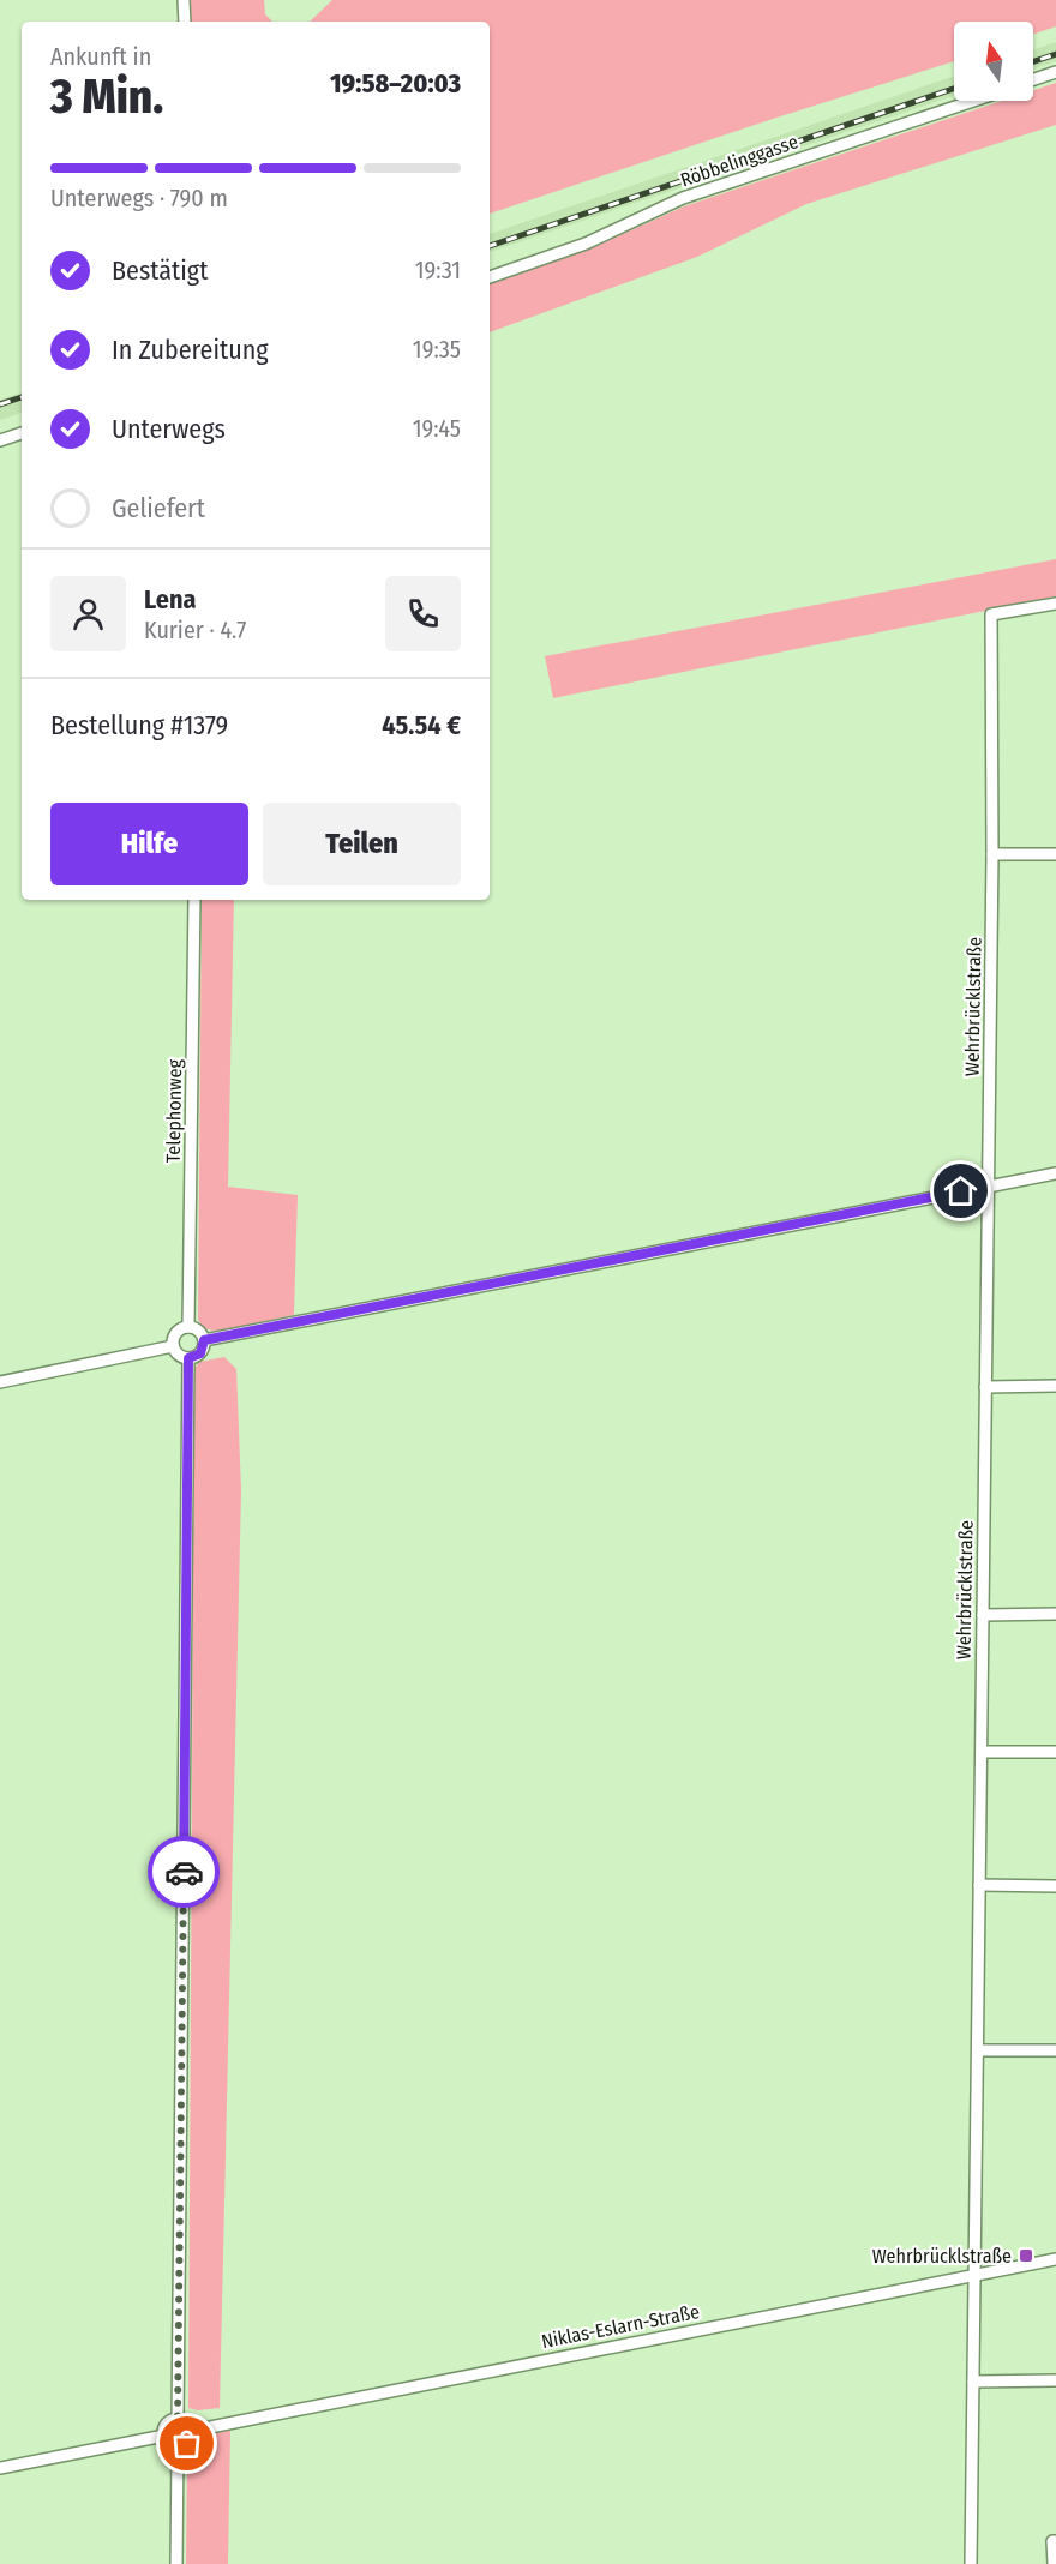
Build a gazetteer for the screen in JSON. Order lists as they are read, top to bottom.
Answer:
{
  "streets": {
    "street": [
      "Röbbelinggasse",
      "Wehrbrücklstraße",
      "Telephonweg",
      "Niklas-Eslarn-Straße"
    ]
  },
  "crossings": [
    ["Wehrbrücklstraße", "Niklas-Eslarn-Straße"]
  ],
  "places": {
    "transit": ["Wehrbrücklstraße"]
  },
  "north": "top",
  "page": {
    "heading": ["3 Min.", "Ankunft in", "19:58–20:03"],
    "panel": [
      "Lena",
      "Kurier · 4.7",
      "Bestellung #1379",
      "45.54 €"
    ],
    "bar": "Unterwegs · 790 m",
    "list": [
      ["Bestätigt", "19:31"],
      ["In Zubereitung", "19:35"],
      ["Unterwegs", "19:45"],
      "Geliefert"
    ],
    "buttons": ["Hilfe", "Teilen"]
  }
}
